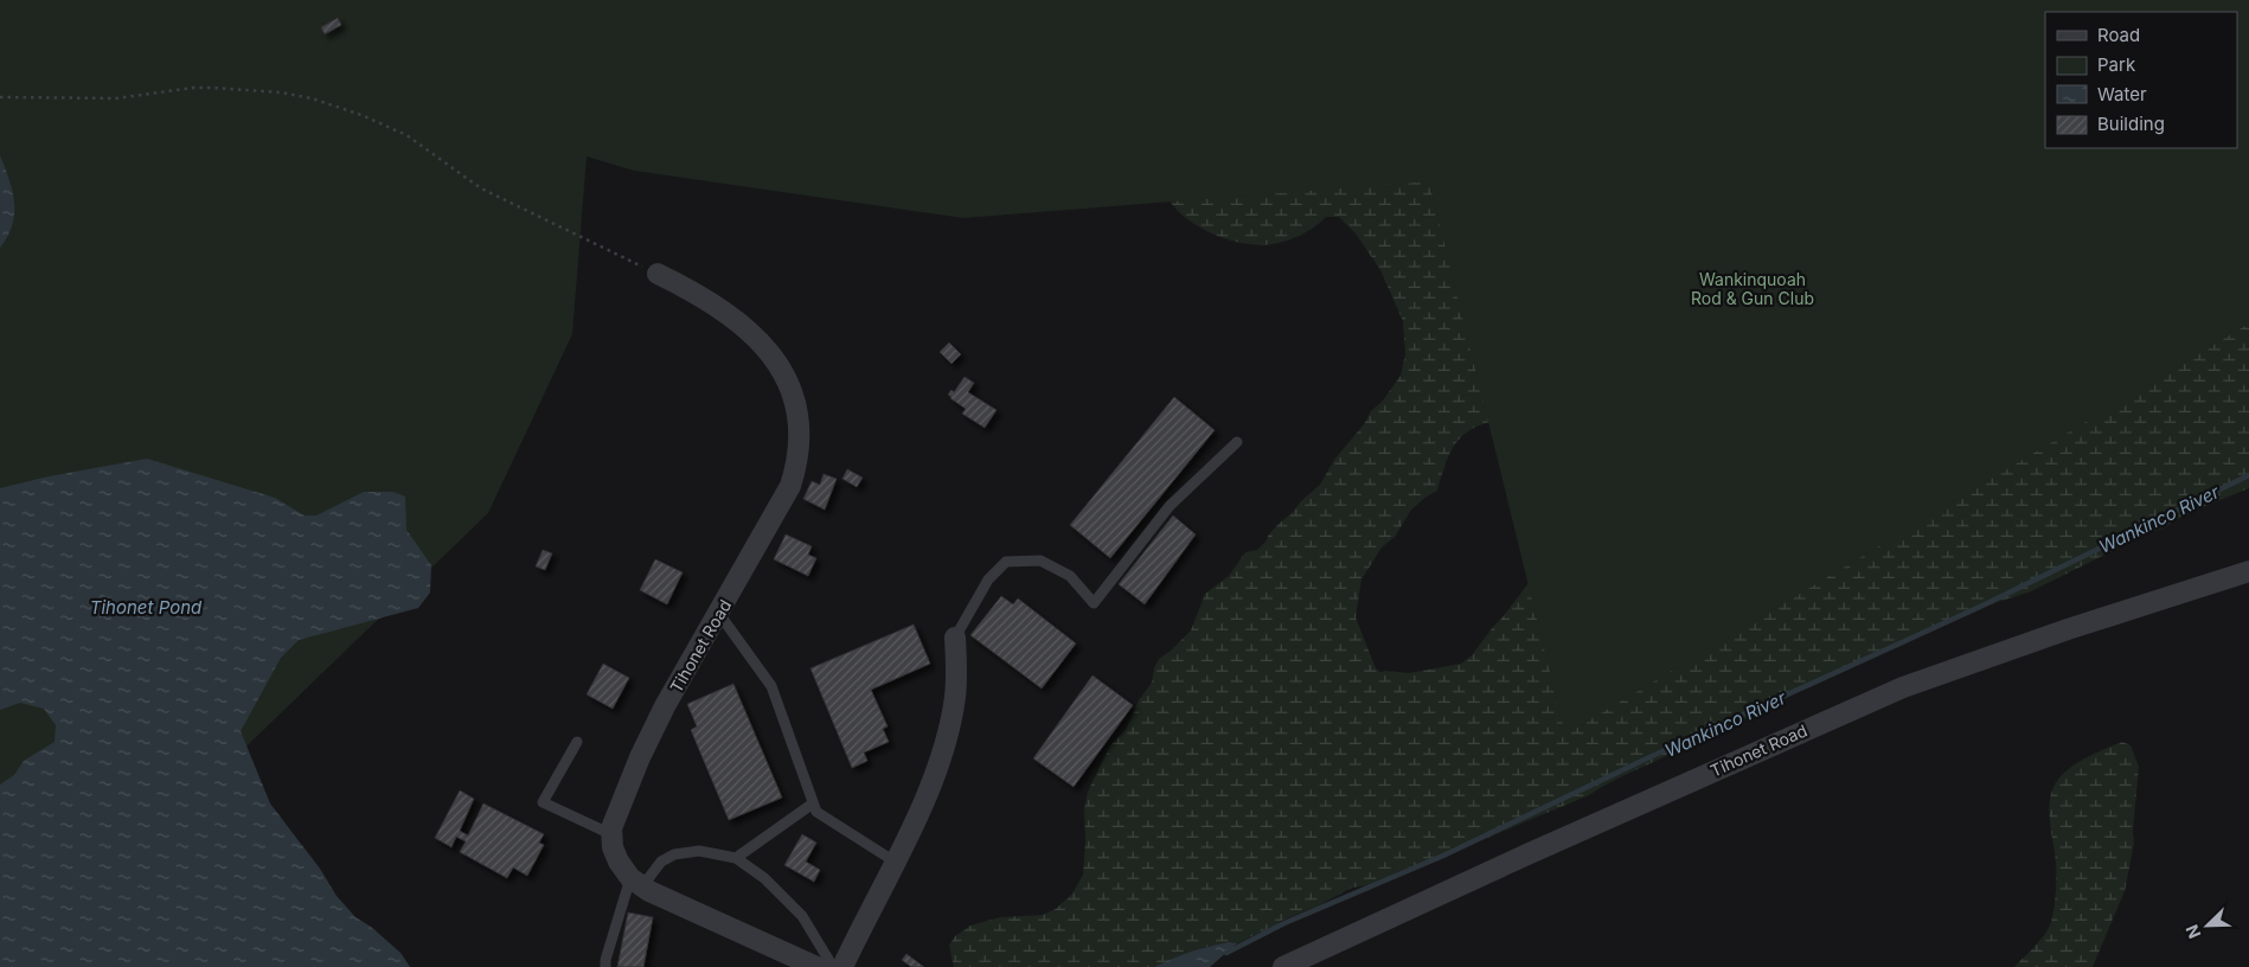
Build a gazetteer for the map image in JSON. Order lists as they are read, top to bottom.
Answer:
{
  "streets": {
    "street": ["Tihonet Road"]
  },
  "water": ["Wankinco River", "Tihonet Pond"],
  "parks": ["Wankinquoah Rod & Gun Club"],
  "legend": [
    "Road",
    "Park",
    "Water",
    "Building"
  ],
  "north": "bottom left"
}
